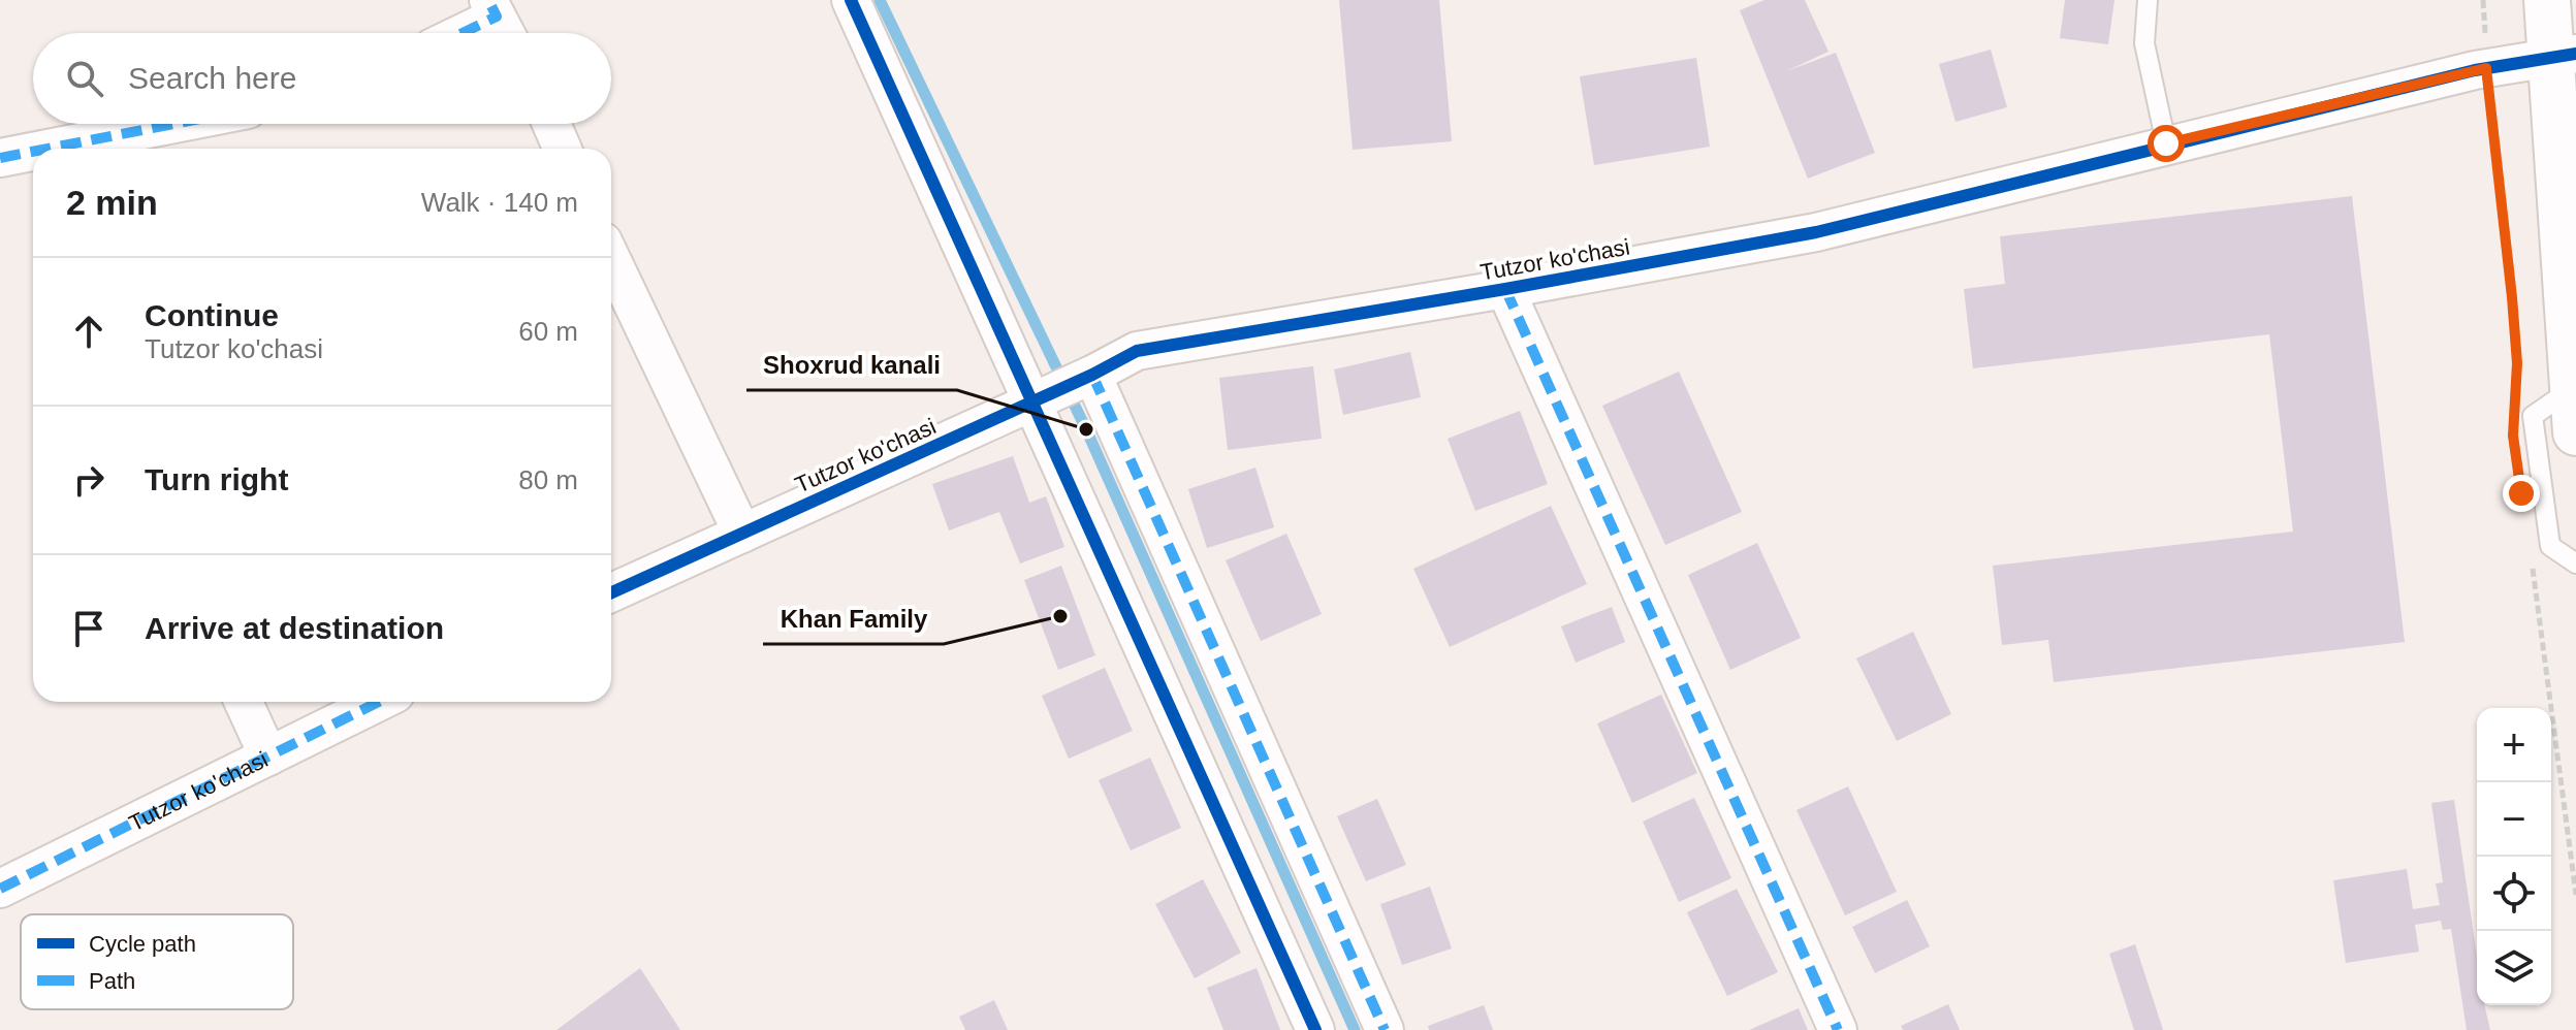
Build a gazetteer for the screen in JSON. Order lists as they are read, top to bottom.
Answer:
{
  "streets": {
    "street": ["Tutzor ko'chasi"]
  },
  "places": ["Shoxrud kanali", "Khan Family"],
  "legend": ["Cycle path", "Path"],
  "page": {
    "search": "Search here",
    "heading": ["2 min", "Walk · 140 m"],
    "list": [
      ["Continue", "Tutzor ko'chasi", "60 m"],
      ["Turn right", "80 m"],
      "Arrive at destination"
    ],
    "map_buttons": ["+", "−"]
  }
}
